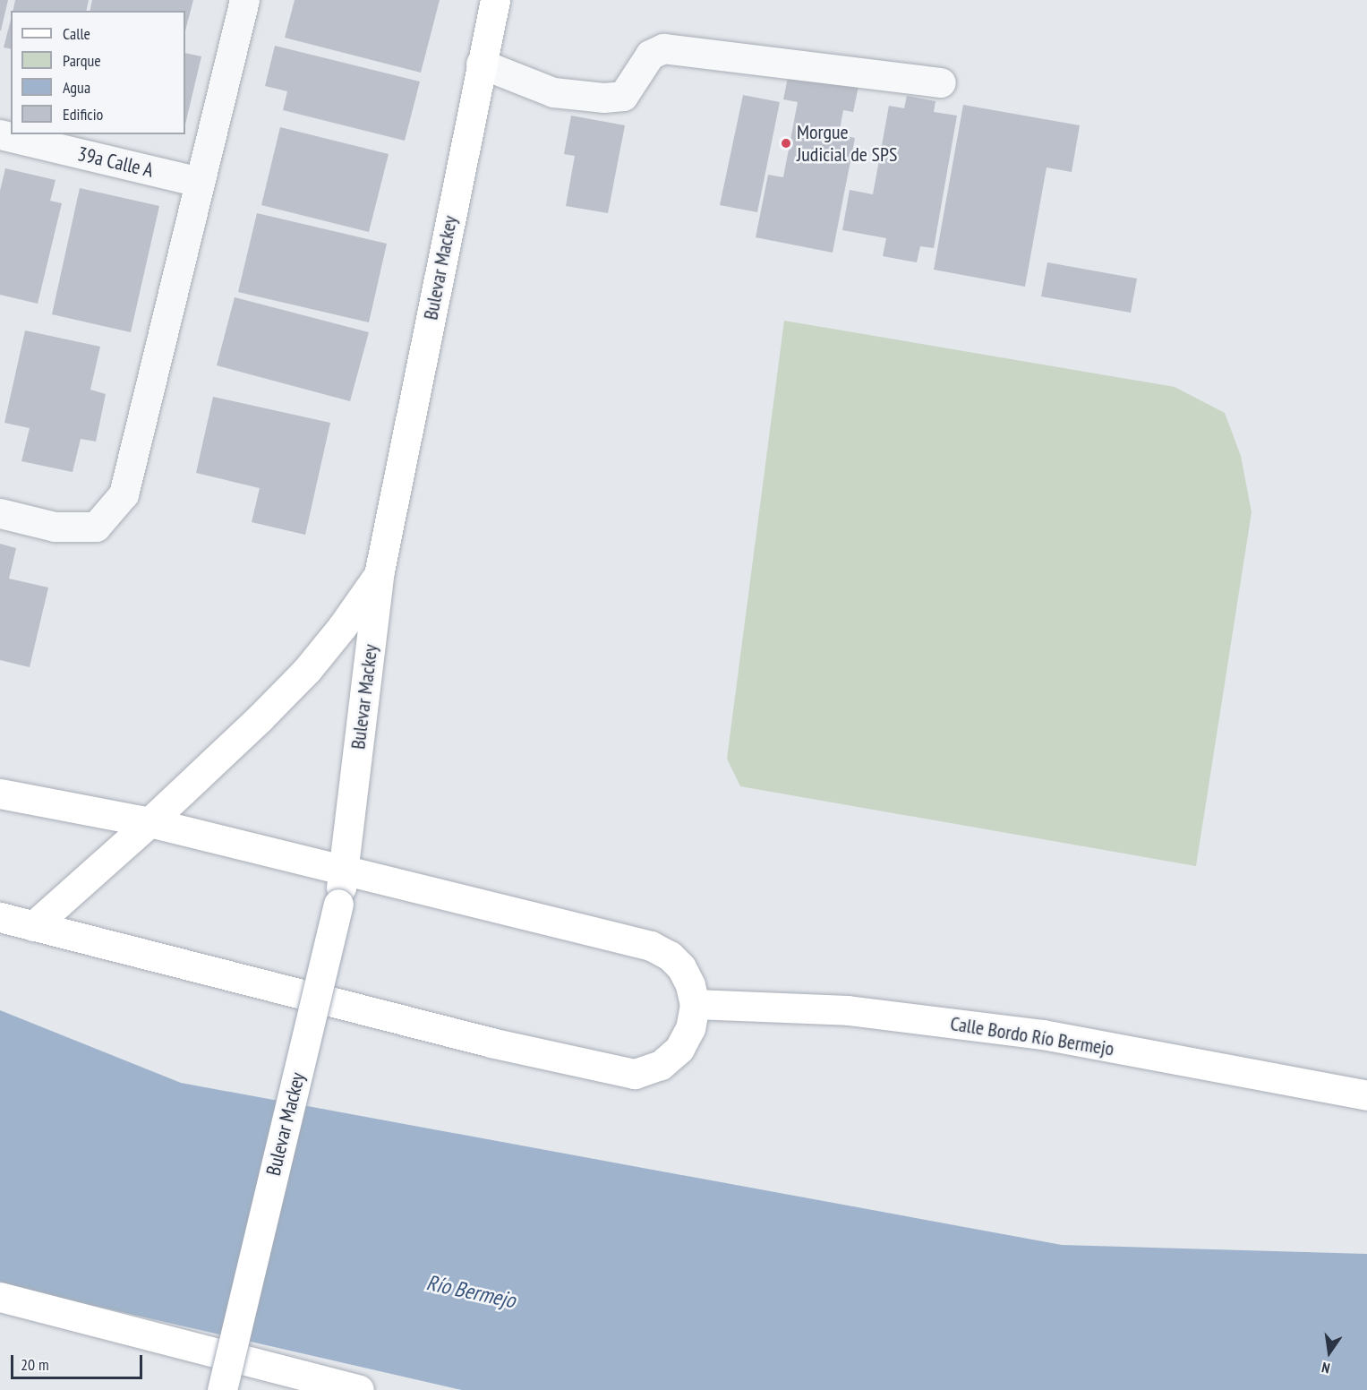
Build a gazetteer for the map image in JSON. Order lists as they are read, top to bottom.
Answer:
{
  "streets": {
    "main road": ["Bulevar Mackey", "Calle Bordo Río Bermejo"],
    "street": ["39a Calle A"]
  },
  "water": ["Río Bermejo"],
  "places": ["Morgue Judicial de SPS"],
  "legend": [
    "Calle",
    "Parque",
    "Agua",
    "Edificio"
  ],
  "scale_bar": "20 m",
  "north": "bottom"
}
